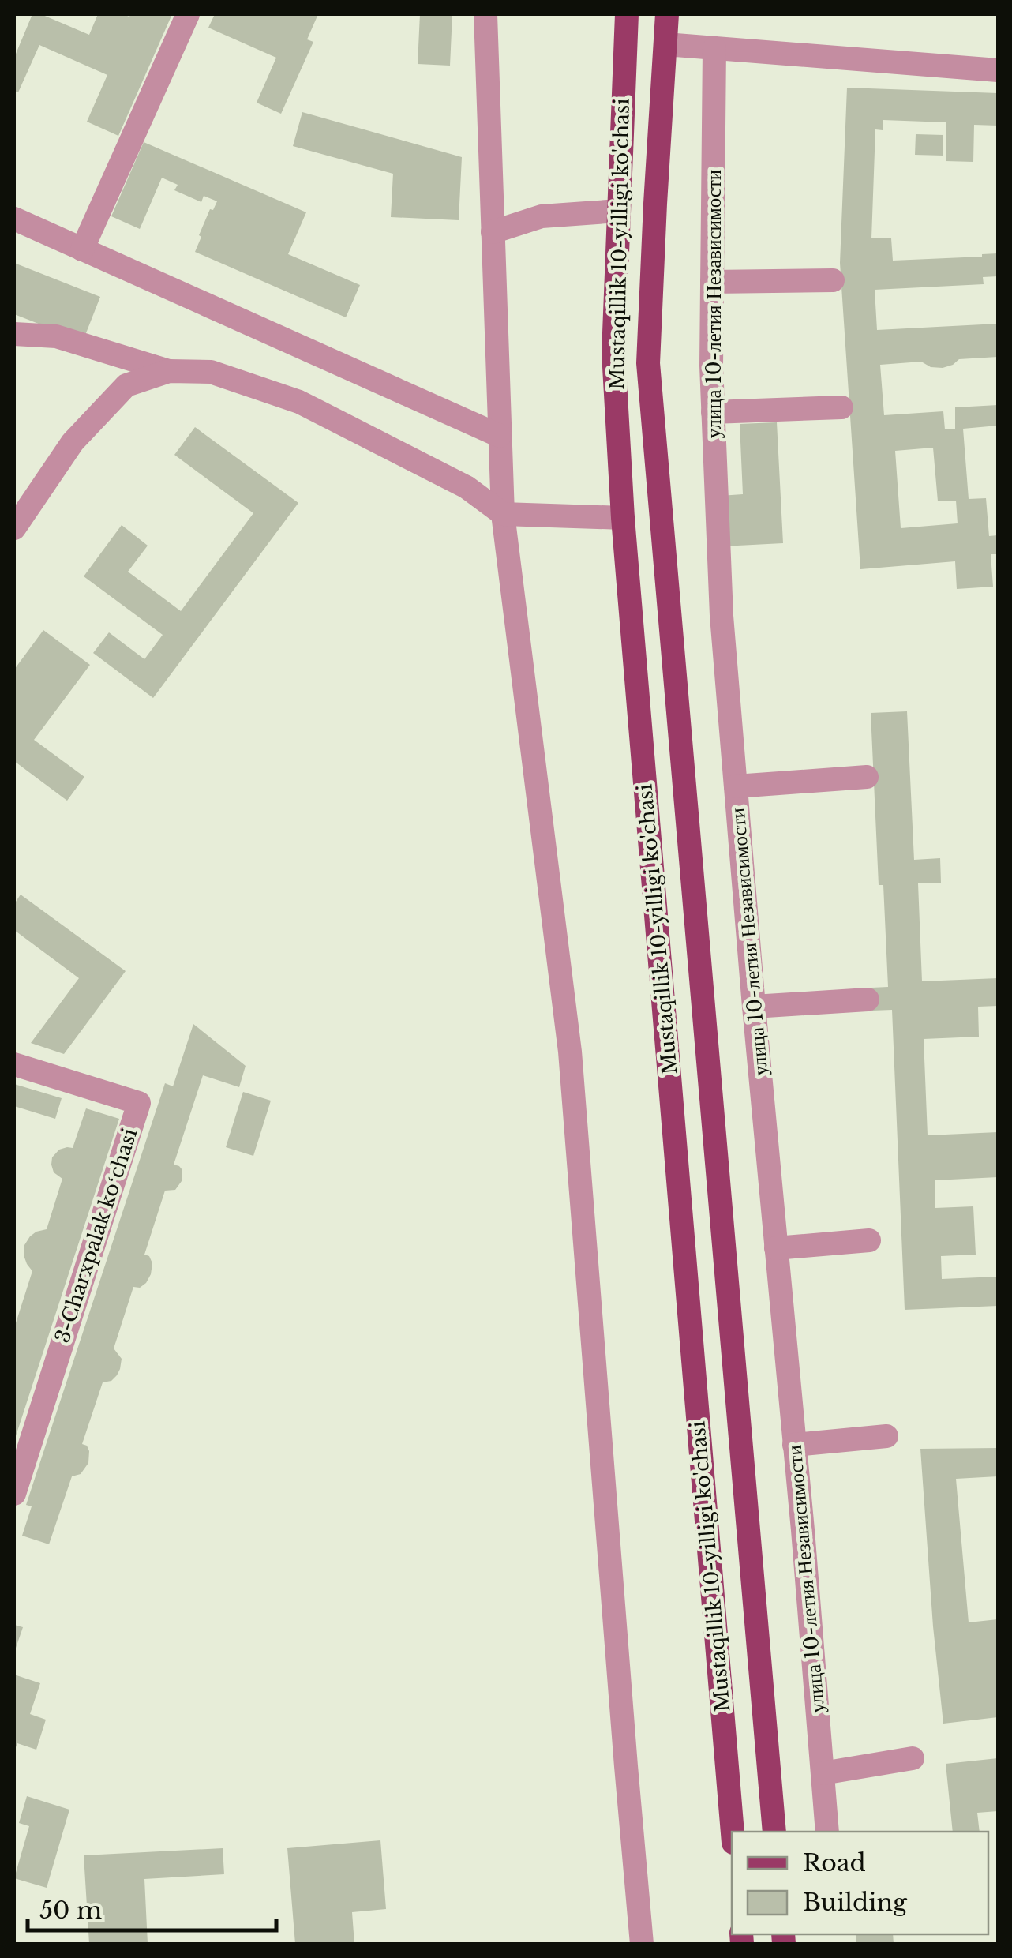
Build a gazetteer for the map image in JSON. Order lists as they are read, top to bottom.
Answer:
{
  "streets": {
    "main road": ["Mustaqillik 10-yilligi ko'chasi"],
    "street": ["улица 10-летия Независимости", "3-Charxpalak koʻchasi"]
  },
  "legend": ["Road", "Building"],
  "scale_bar": "50 m"
}
